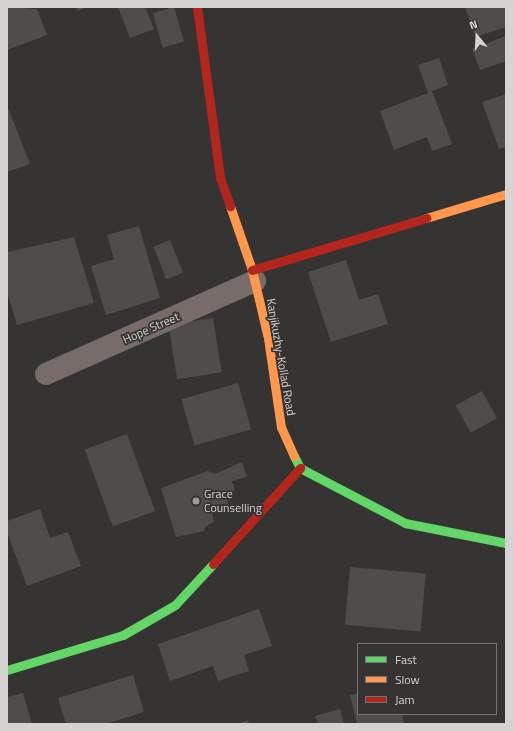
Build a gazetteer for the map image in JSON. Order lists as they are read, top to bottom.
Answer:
{
  "streets": {
    "main road": ["Kanjikuzhy-Kollad Road"],
    "street": ["Hope Street"]
  },
  "crossings": [
    ["Hope Street", "Kanjikuzhy-Kollad Road"]
  ],
  "places": ["Grace Counselling"],
  "legend": ["Fast", "Slow", "Jam"],
  "north": "top"
}
